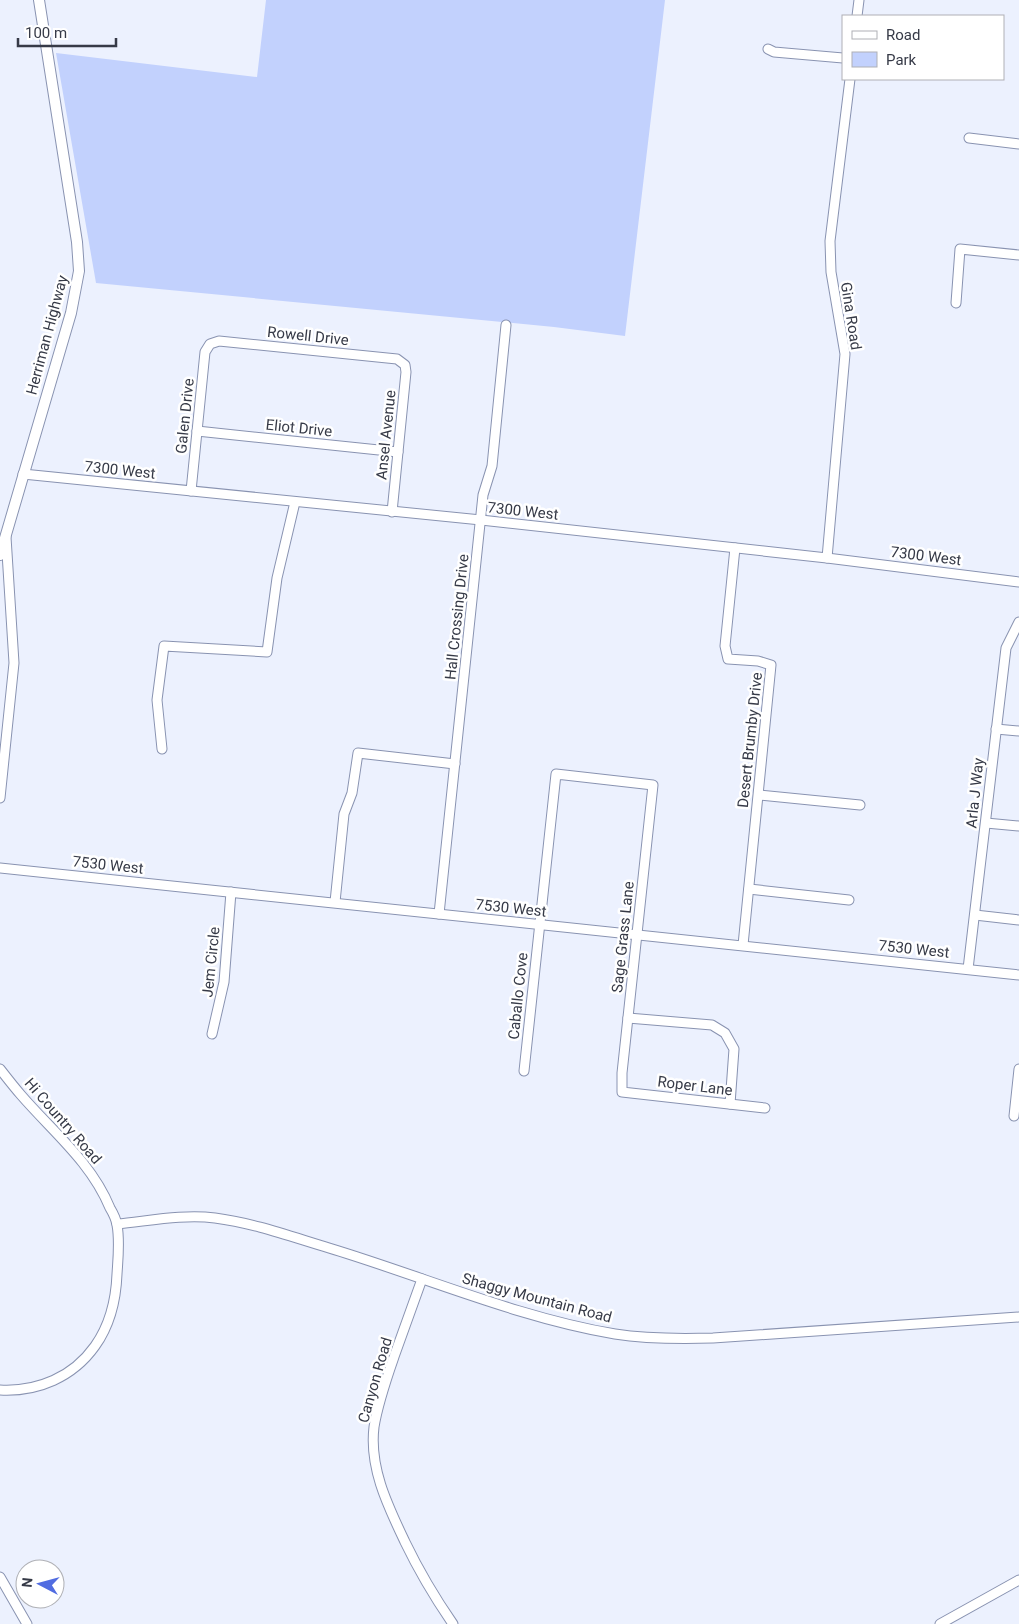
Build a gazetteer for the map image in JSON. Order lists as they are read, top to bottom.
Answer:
{
  "streets": {
    "main road": ["Herriman Highway"],
    "street": [
      "Gina Road",
      "Rowell Drive",
      "Galen Drive",
      "Eliot Drive",
      "Ansel Avenue",
      "7300 West",
      "Hall Crossing Drive",
      "Desert Brumby Drive",
      "Arla J Way",
      "7530 West",
      "Sage Grass Lane",
      "Jem Circle",
      "Caballo Cove",
      "Roper Lane",
      "Hi Country Road",
      "Shaggy Mountain Road",
      "Canyon Road"
    ]
  },
  "crossings": [
    ["Gina Road", "7300 West"],
    ["Herriman Highway", "7300 West"],
    ["Rowell Drive", "Galen Drive"],
    ["Rowell Drive", "Ansel Avenue"],
    ["Galen Drive", "Eliot Drive"],
    ["Galen Drive", "7300 West"],
    ["Eliot Drive", "Ansel Avenue"],
    ["Ansel Avenue", "7300 West"],
    ["7300 West", "Hall Crossing Drive"],
    ["7300 West", "Desert Brumby Drive"],
    ["Hall Crossing Drive", "7530 West"],
    ["Desert Brumby Drive", "7530 West"],
    ["Arla J Way", "7530 West"],
    ["7530 West", "Sage Grass Lane"],
    ["7530 West", "Jem Circle"],
    ["7530 West", "Caballo Cove"],
    ["Sage Grass Lane", "Caballo Cove"],
    ["Sage Grass Lane", "Roper Lane"],
    ["Hi Country Road", "Shaggy Mountain Road"],
    ["Shaggy Mountain Road", "Canyon Road"]
  ],
  "legend": ["Road", "Park"],
  "scale_bar": "100 m",
  "north": "left"
}
